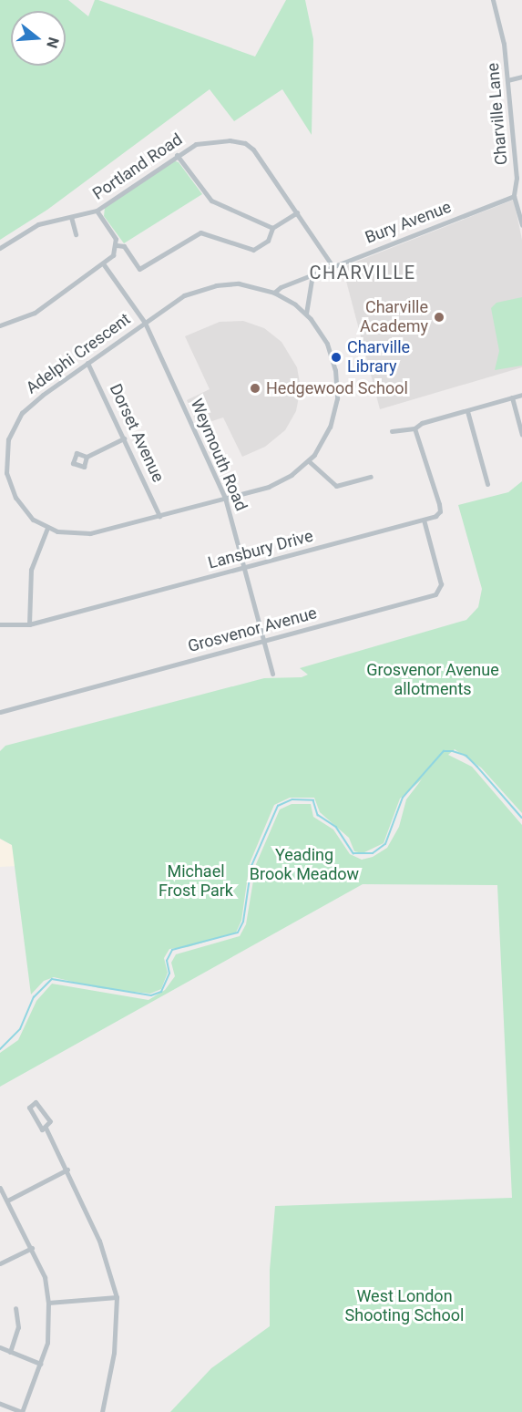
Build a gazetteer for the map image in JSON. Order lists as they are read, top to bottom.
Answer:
{
  "streets": {
    "street": [
      "Charville Lane",
      "Portland Road",
      "Bury Avenue",
      "Adelphi Crescent",
      "Dorset Avenue",
      "Weymouth Road",
      "Lansbury Drive",
      "Grosvenor Avenue"
    ]
  },
  "crossings": [
    ["Charville Lane", "Bury Avenue"],
    ["Portland Road", "Bury Avenue"],
    ["Bury Avenue", "Adelphi Crescent"],
    ["Adelphi Crescent", "Dorset Avenue"],
    ["Adelphi Crescent", "Weymouth Road"],
    ["Weymouth Road", "Lansbury Drive"],
    ["Weymouth Road", "Grosvenor Avenue"],
    ["Lansbury Drive", "Grosvenor Avenue"]
  ],
  "districts": ["CHARVILLE"],
  "parks": [
    "Grosvenor Avenue allotments",
    "Yeading Brook Meadow",
    "Michael Frost Park",
    "West London Shooting School"
  ],
  "places": ["Charville Academy", "Charville Library", "Hedgewood School"],
  "north": "right"
}
